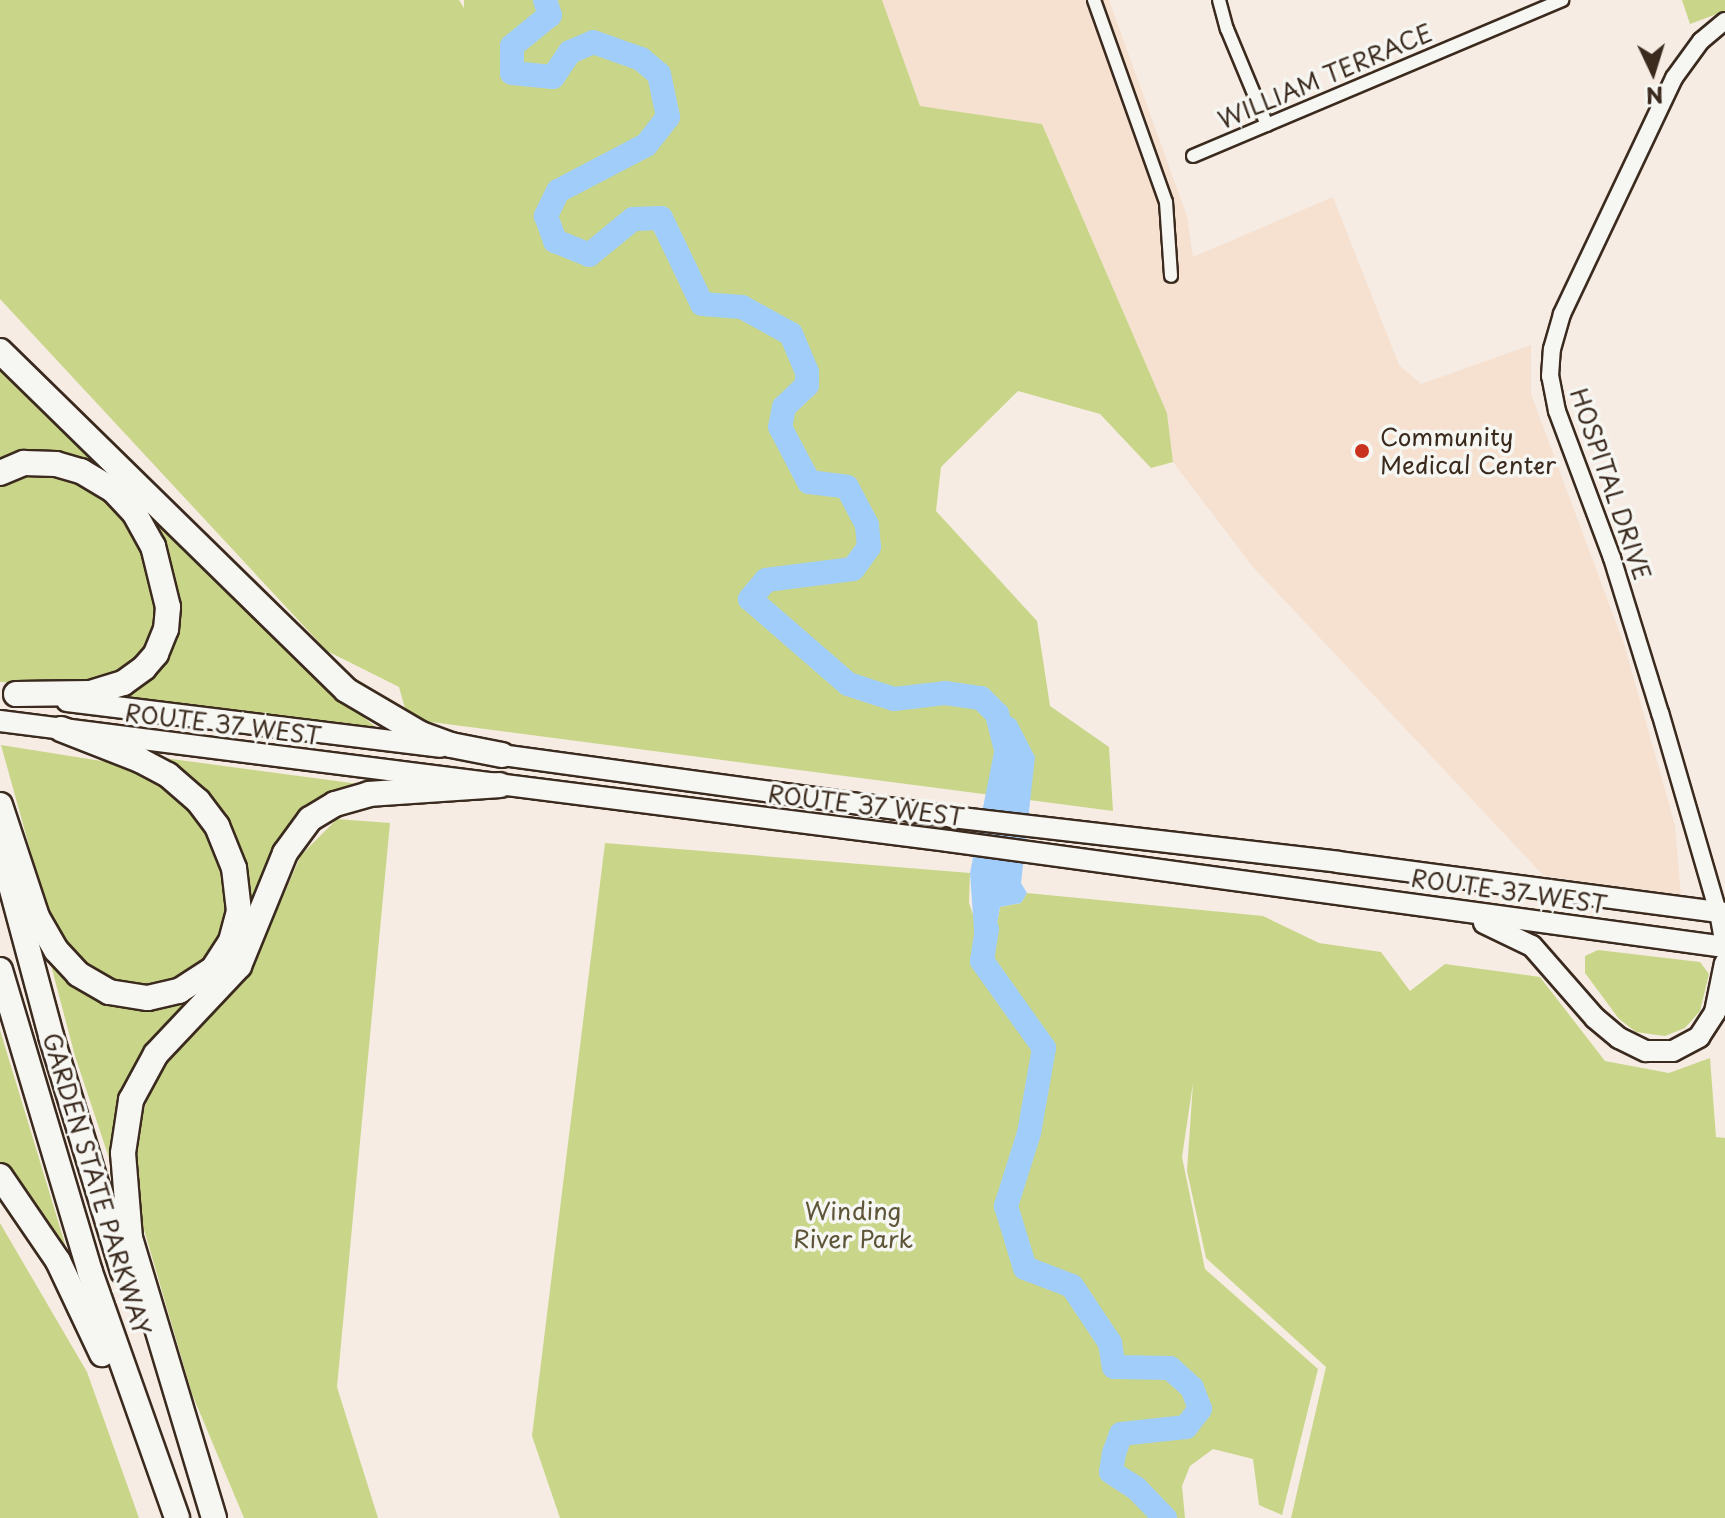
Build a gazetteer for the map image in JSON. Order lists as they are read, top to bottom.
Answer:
{
  "streets": {
    "highway": ["ROUTE 37 WEST", "GARDEN STATE PARKWAY"],
    "street": ["WILLIAM TERRACE", "HOSPITAL DRIVE"]
  },
  "crossings": [
    ["HOSPITAL DRIVE", "ROUTE 37 WEST"]
  ],
  "parks": ["Winding River Park"],
  "places": ["Community Medical Center"],
  "north": "bottom"
}
